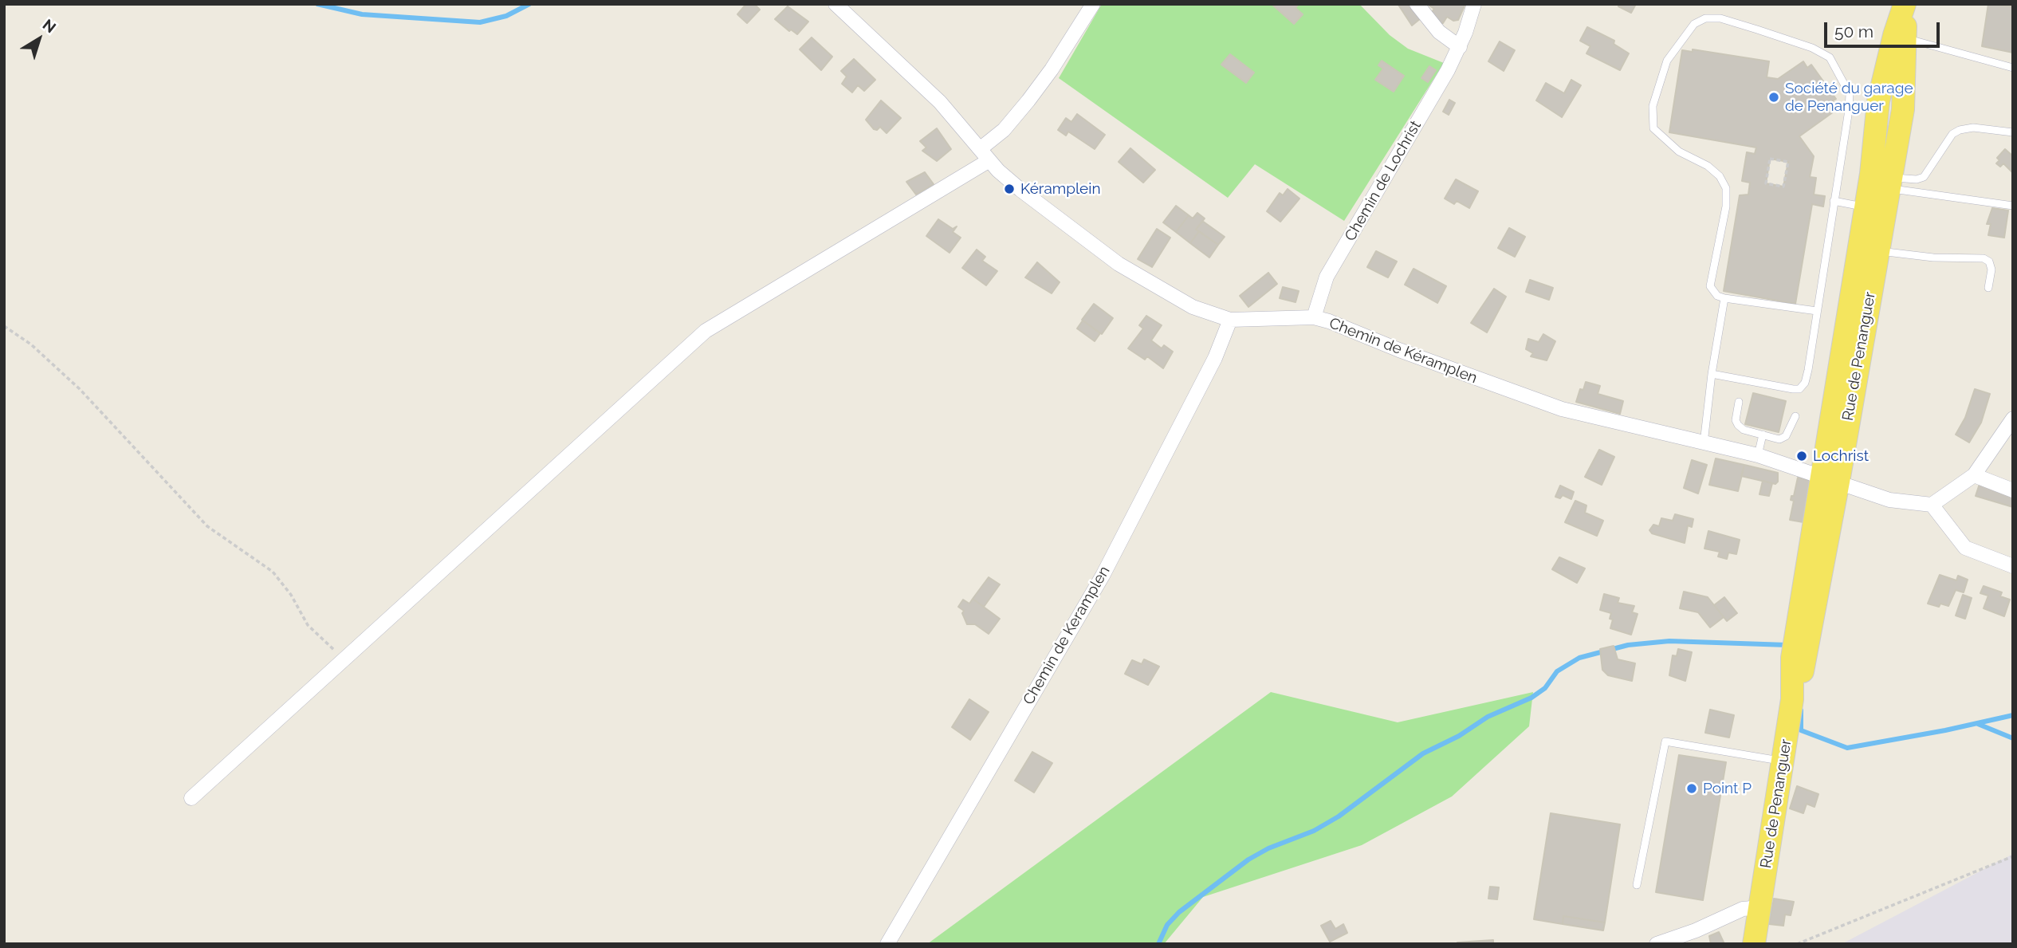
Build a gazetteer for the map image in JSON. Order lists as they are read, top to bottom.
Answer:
{
  "streets": {
    "main road": ["Rue de Penanguer"],
    "street": ["Chemin de Lochrist", "Chemin de Kéramplen", "Chemin de Keramplen"]
  },
  "crossings": [
    ["Chemin de Lochrist", "Chemin de Kéramplen"],
    ["Chemin de Kéramplen", "Rue de Penanguer"],
    ["Chemin de Kéramplen", "Chemin de Keramplen"]
  ],
  "places": [
    "Société du garage de Penanguer",
    "Kéramplein",
    "Lochrist",
    "Point P"
  ],
  "scale_bar": "50 m",
  "north": "top right"
}
